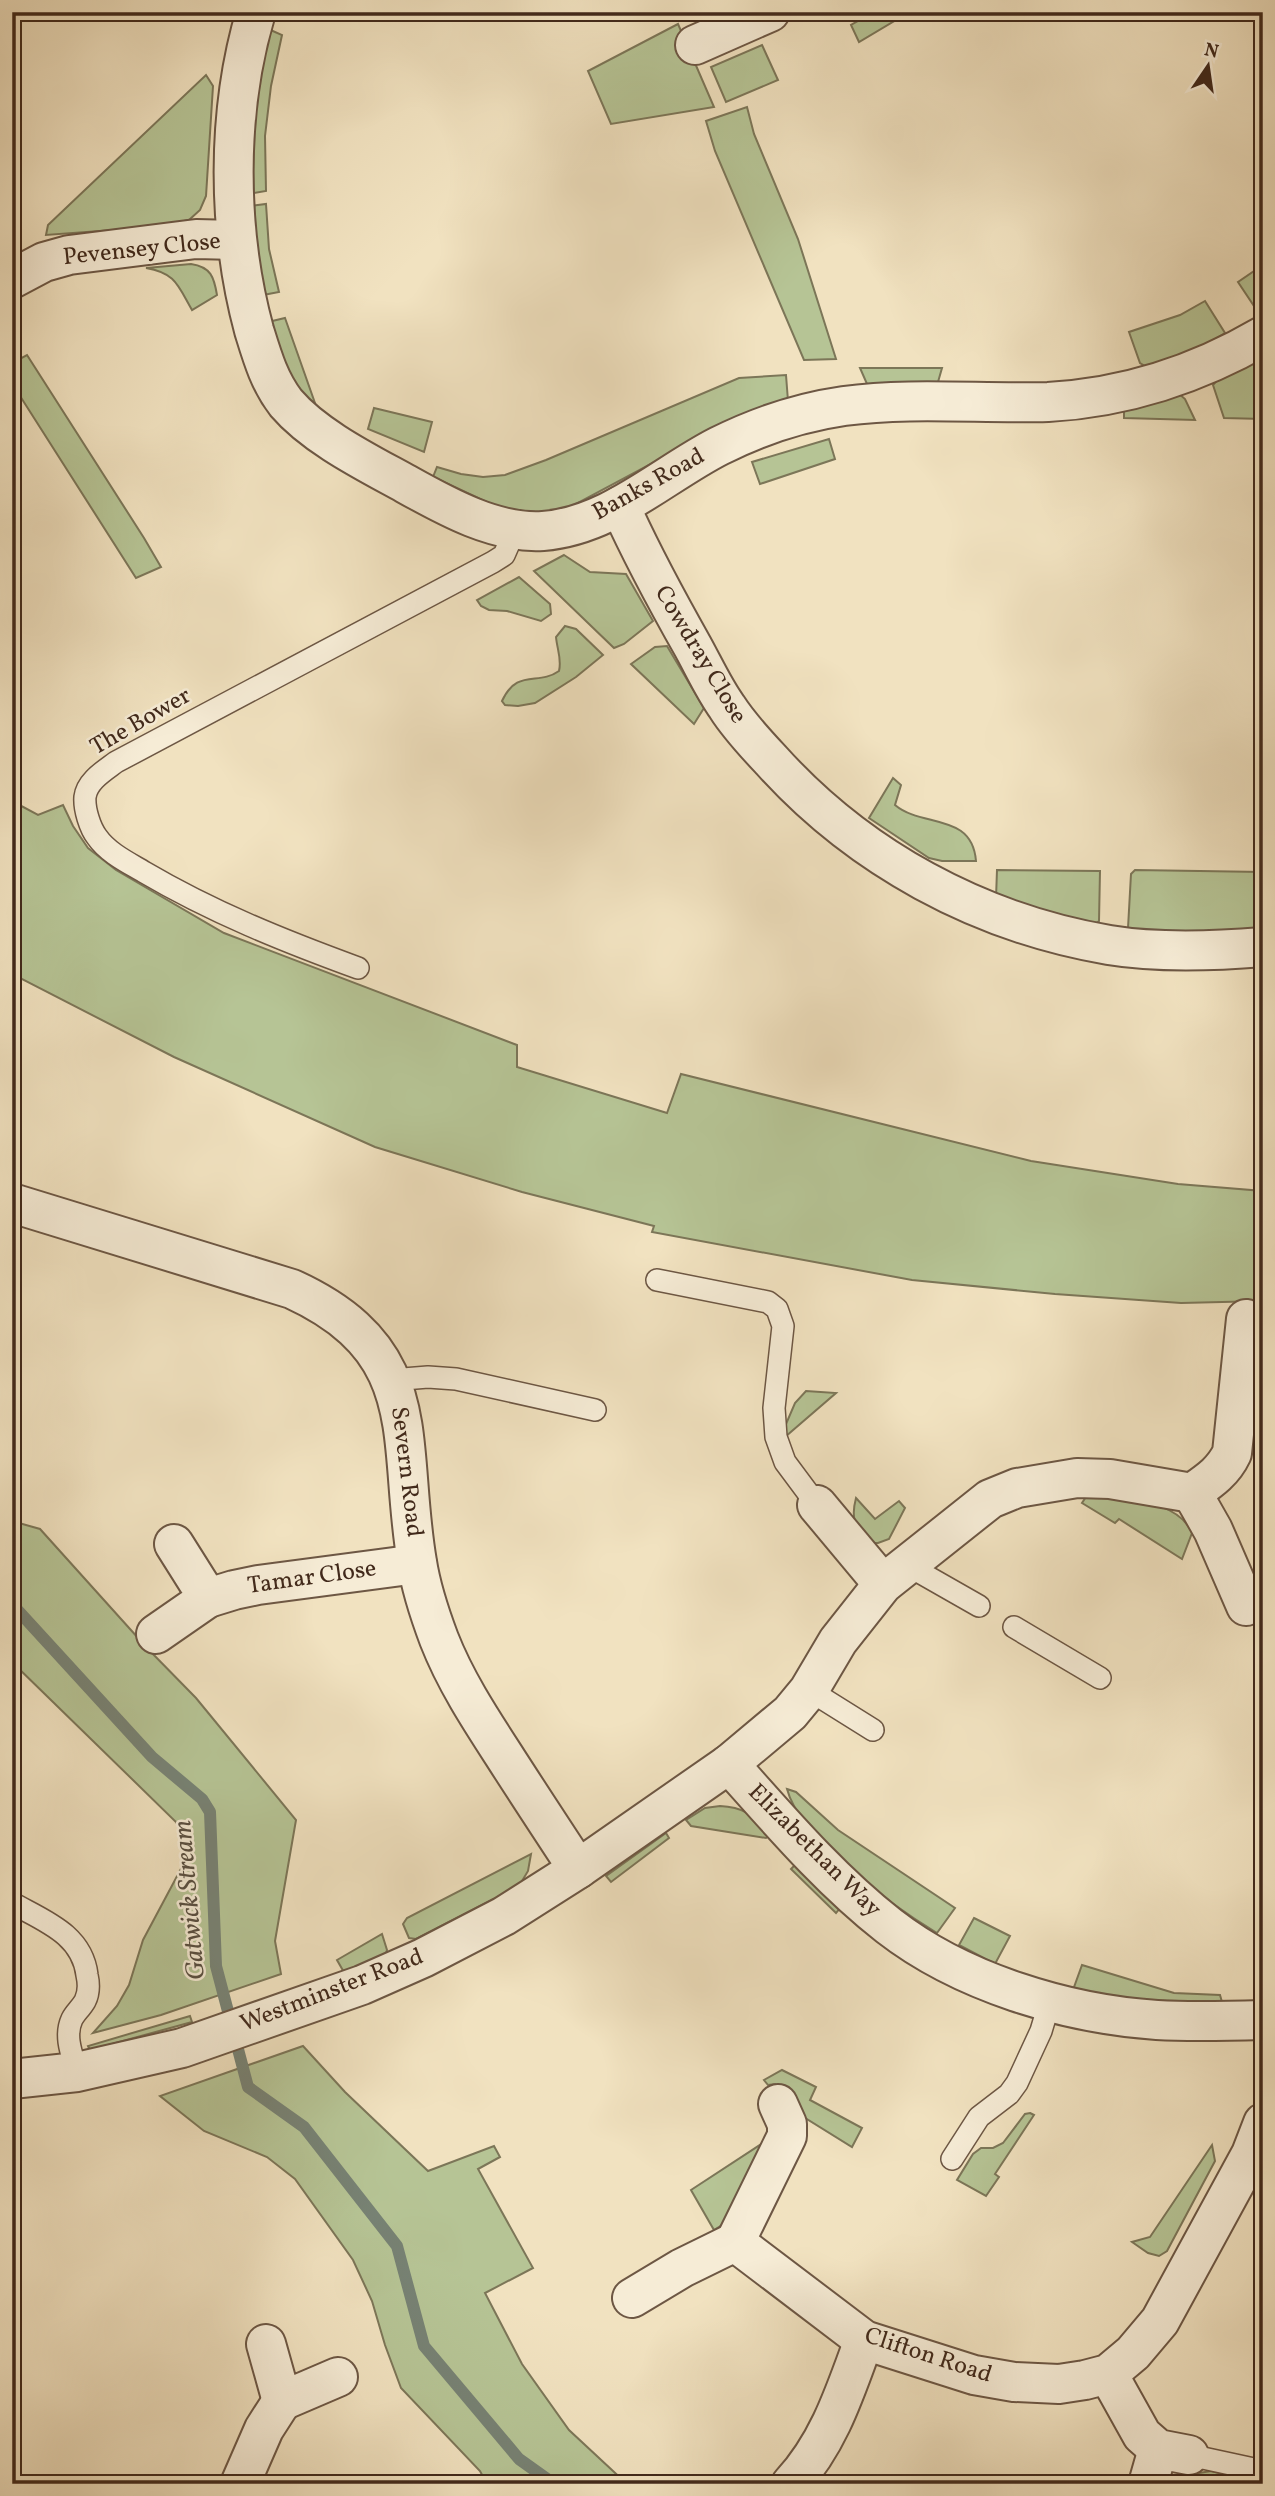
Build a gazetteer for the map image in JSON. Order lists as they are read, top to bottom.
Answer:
{
  "streets": {
    "street": [
      "Pevensey Close",
      "Banks Road",
      "Cowdray Close",
      "Severn Road",
      "Tamar Close",
      "Elizabethan Way",
      "Westminster Road",
      "Clifton Road"
    ],
    "lane": ["The Bower"]
  },
  "crossings": [
    ["Pevensey Close", "Banks Road"],
    ["Banks Road", "Cowdray Close"],
    ["Banks Road", "The Bower"],
    ["Severn Road", "Tamar Close"],
    ["Severn Road", "Westminster Road"],
    ["Elizabethan Way", "Westminster Road"]
  ],
  "water": ["Gatwick Stream"],
  "north": "top"
}
